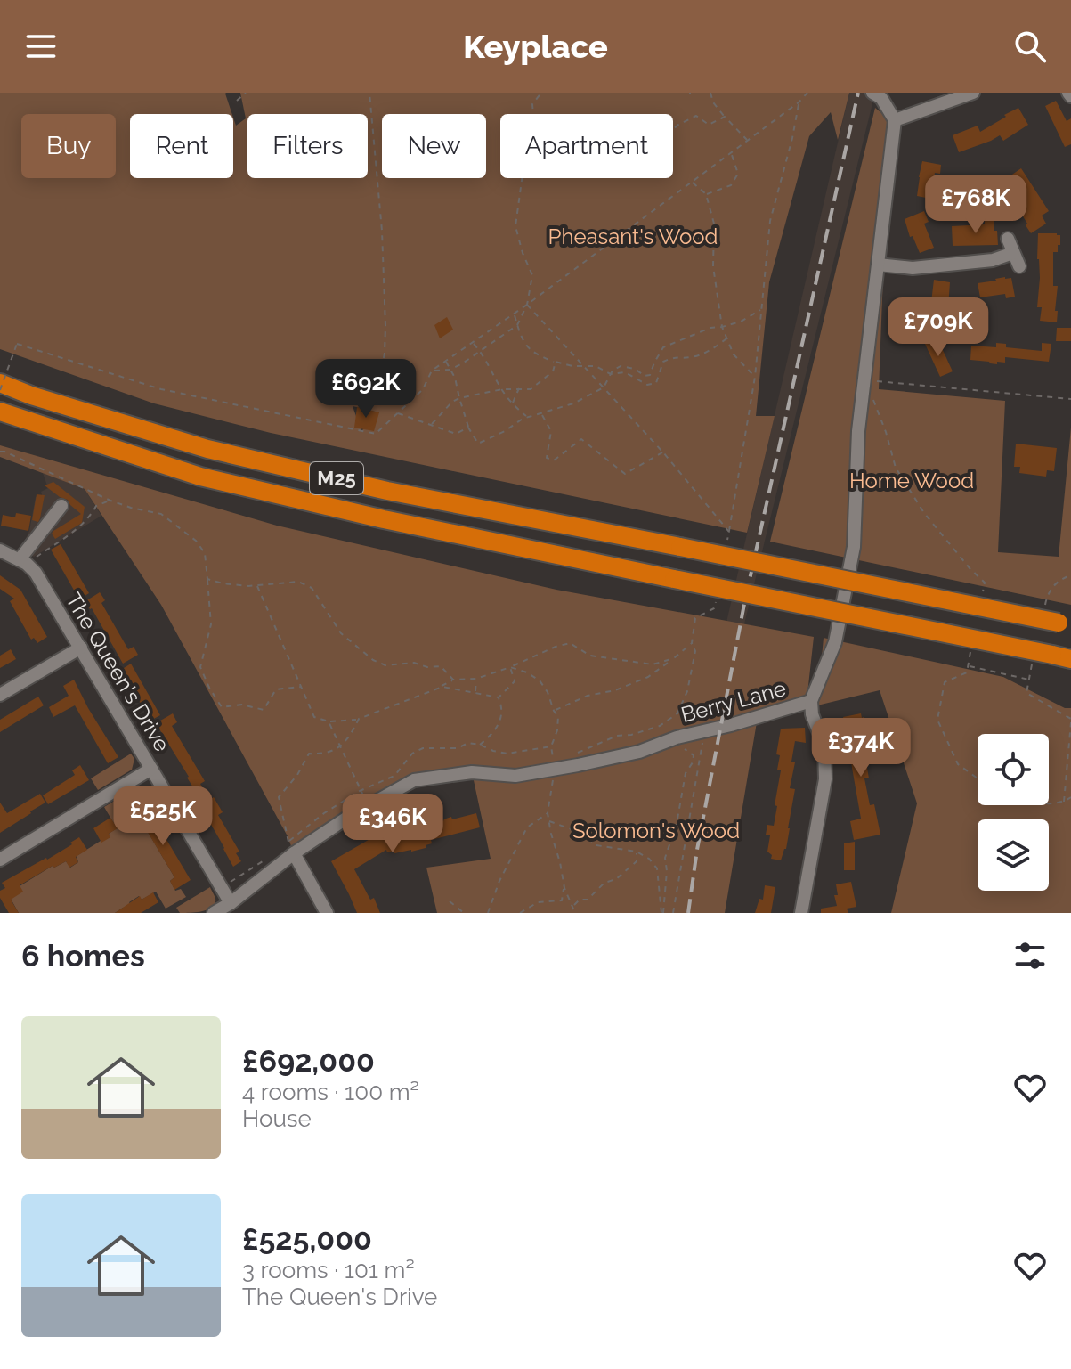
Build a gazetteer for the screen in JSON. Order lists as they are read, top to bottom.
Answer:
{
  "streets": {
    "highway": ["M25"],
    "street": ["The Queen's Drive", "Berry Lane"]
  },
  "crossings": [
    ["The Queen's Drive", "Berry Lane"]
  ],
  "parks": ["Pheasant's Wood", "Home Wood", "Solomon's Wood"],
  "page": {
    "header": "Keyplace",
    "chip": [
      "Buy",
      "Rent",
      "Filters",
      "New",
      "Apartment"
    ],
    "price": [
      "£768K",
      "£709K",
      "£692K",
      "£374K",
      "£525K",
      "£346K"
    ],
    "heading": "6 homes",
    "list": [
      {
        "name": "£692,000",
        "note": "4 rooms · 100 m² · House"
      },
      {
        "name": "£525,000",
        "note": "3 rooms · 101 m² · The Queen's Drive"
      }
    ]
  }
}
